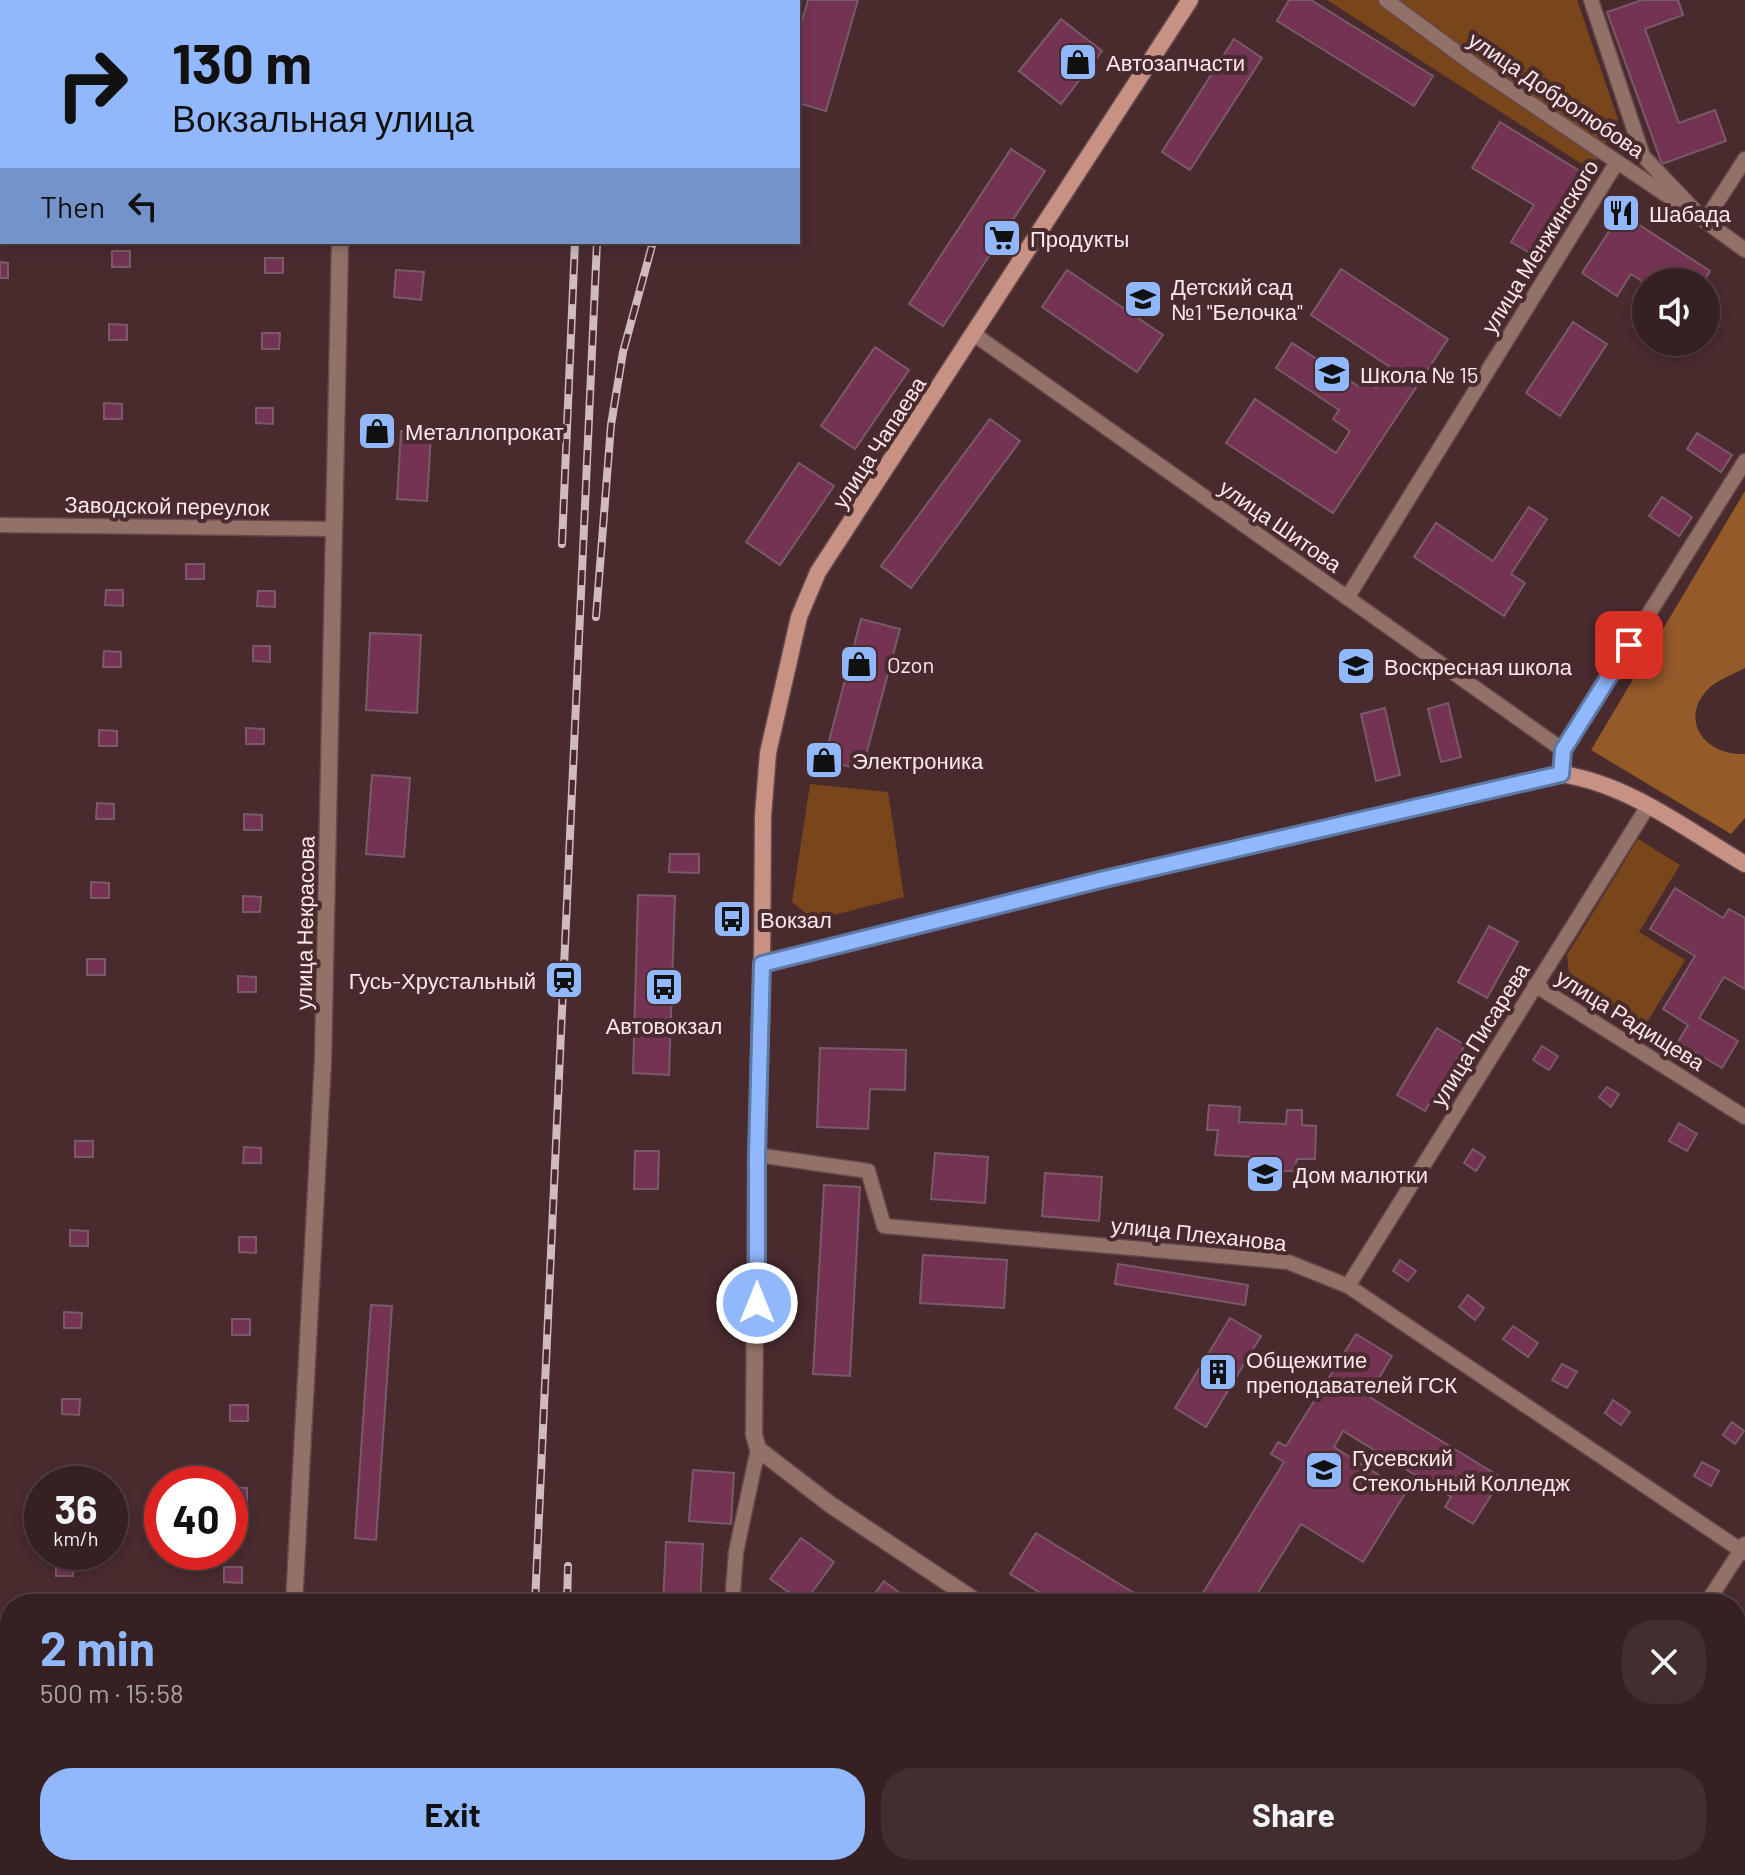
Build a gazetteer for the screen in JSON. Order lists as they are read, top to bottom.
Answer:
{
  "streets": {
    "main road": ["улица Чапаева"],
    "street": [
      "улица Добролюбова",
      "улица Менжинского",
      "Заводской переулок",
      "улица Шитова",
      "улица Некрасова",
      "улица Радищева",
      "улица Писарева",
      "улица Плеханова"
    ]
  },
  "crossings": [
    ["улица Добролюбова", "улица Менжинского"],
    ["улица Менжинского", "улица Шитова"],
    ["улица Чапаева", "улица Шитова"],
    ["Заводской переулок", "улица Некрасова"],
    ["улица Радищева", "улица Писарева"],
    ["улица Писарева", "улица Плеханова"]
  ],
  "places": {
    "shop": [
      "Автозапчасти",
      "Металлопрокат",
      "Ozon",
      "Электроника"
    ],
    "restaurant": ["Шабада"],
    "supermarket": ["Продукты"],
    "school or university": [
      "Детский сад №1 \"Белочка\"",
      "Школа № 15",
      "Воскресная школа",
      "Дом малютки",
      "Гусевский Стекольный Колледж"
    ],
    "bus stop": ["Вокзал", "Автовокзал"],
    "station": ["Гусь-Хрустальный"],
    "building": ["Общежитие преподавателей ГСК"]
  },
  "page": {
    "turn": ["130 m", "Вокзальная улица"],
    "then": "Then",
    "speed": "36 km/h",
    "limit": "40",
    "heading": ["2 min", "500 m · 15:58"],
    "buttons": ["Exit", "Share"]
  }
}
